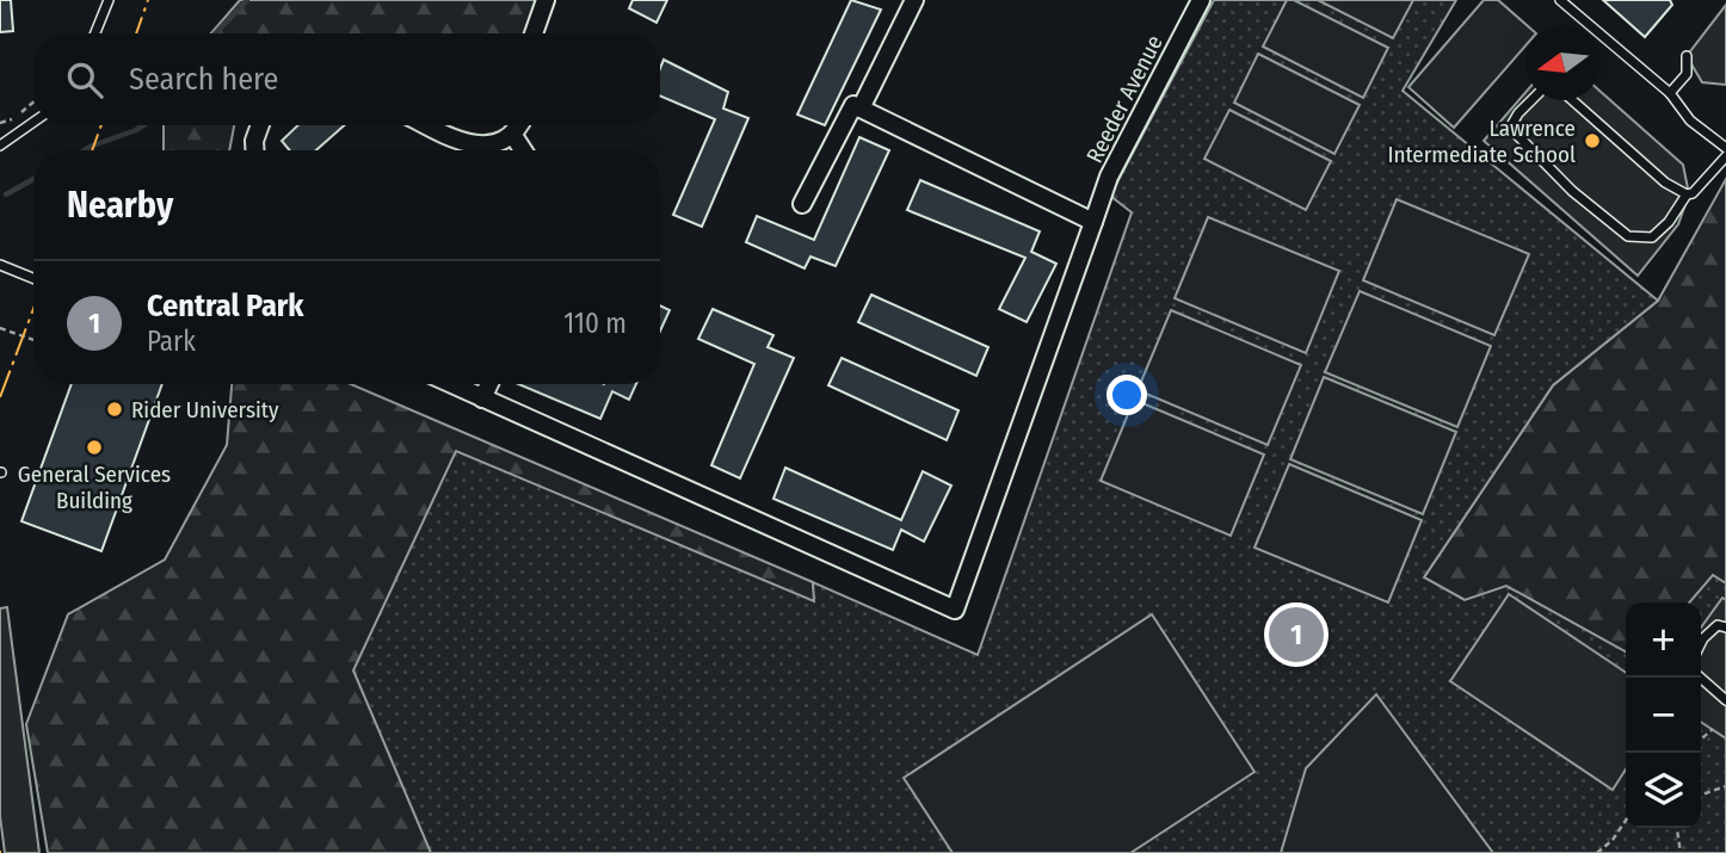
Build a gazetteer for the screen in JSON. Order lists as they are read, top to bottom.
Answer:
{
  "streets": {
    "street": ["Reeder Avenue"]
  },
  "places": ["Lawrence Intermediate School", "Rider University", "General Services Building"],
  "north": "left",
  "page": {
    "search": "Search here",
    "heading": "Nearby",
    "list": [
      {
        "mark": "1",
        "name": "Central Park",
        "note": "Park",
        "value": "110 m"
      }
    ],
    "map_buttons": ["+", "−"],
    "pins": "1"
  }
}
